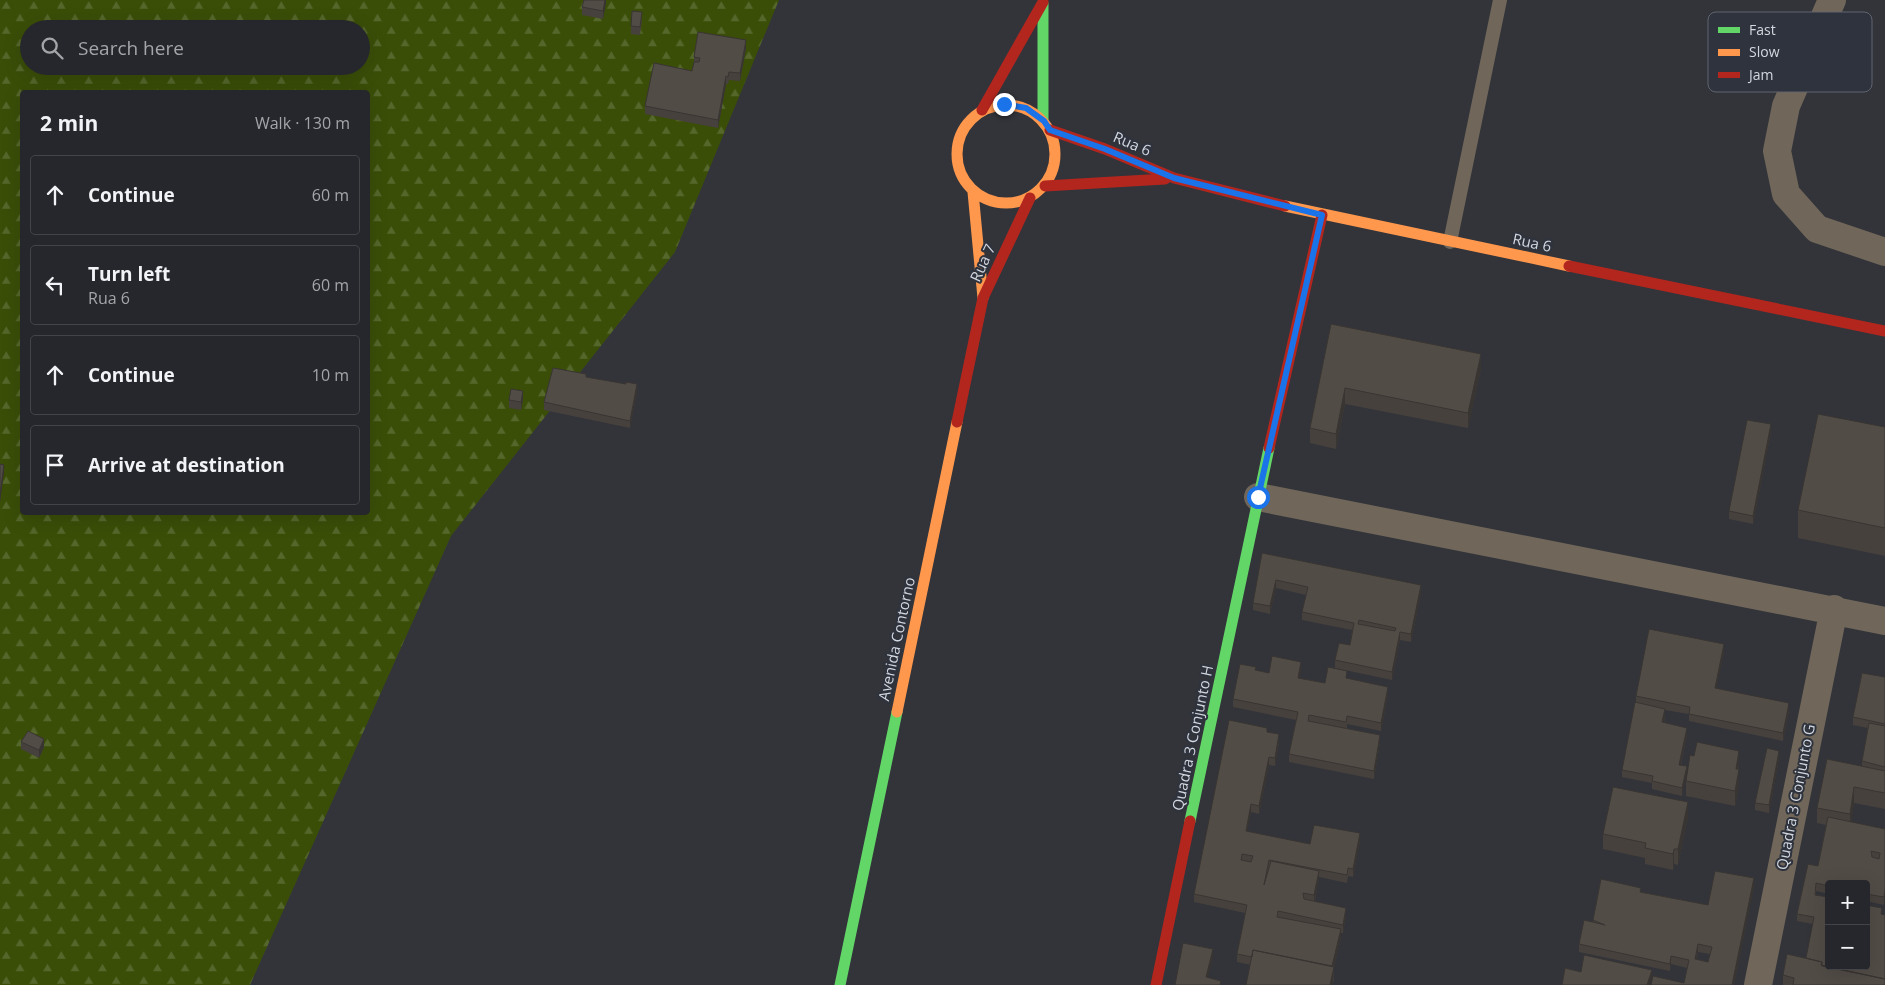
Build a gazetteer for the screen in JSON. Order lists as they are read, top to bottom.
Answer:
{
  "streets": {
    "street": [
      "Rua 6",
      "Rua 7",
      "Avenida Contorno",
      "Quadra 3 Conjunto H",
      "Quadra 3 Conjunto G"
    ]
  },
  "crossings": [
    ["Rua 6", "Rua 7"],
    ["Rua 6", "Quadra 3 Conjunto H"],
    ["Rua 7", "Avenida Contorno"]
  ],
  "legend": ["Fast", "Slow", "Jam"],
  "page": {
    "search": "Search here",
    "heading": ["2 min", "Walk · 130 m"],
    "list": [
      ["Continue", "60 m"],
      ["Turn left", "Rua 6", "60 m"],
      ["Continue", "10 m"],
      "Arrive at destination"
    ],
    "map_buttons": ["+", "−"]
  }
}
